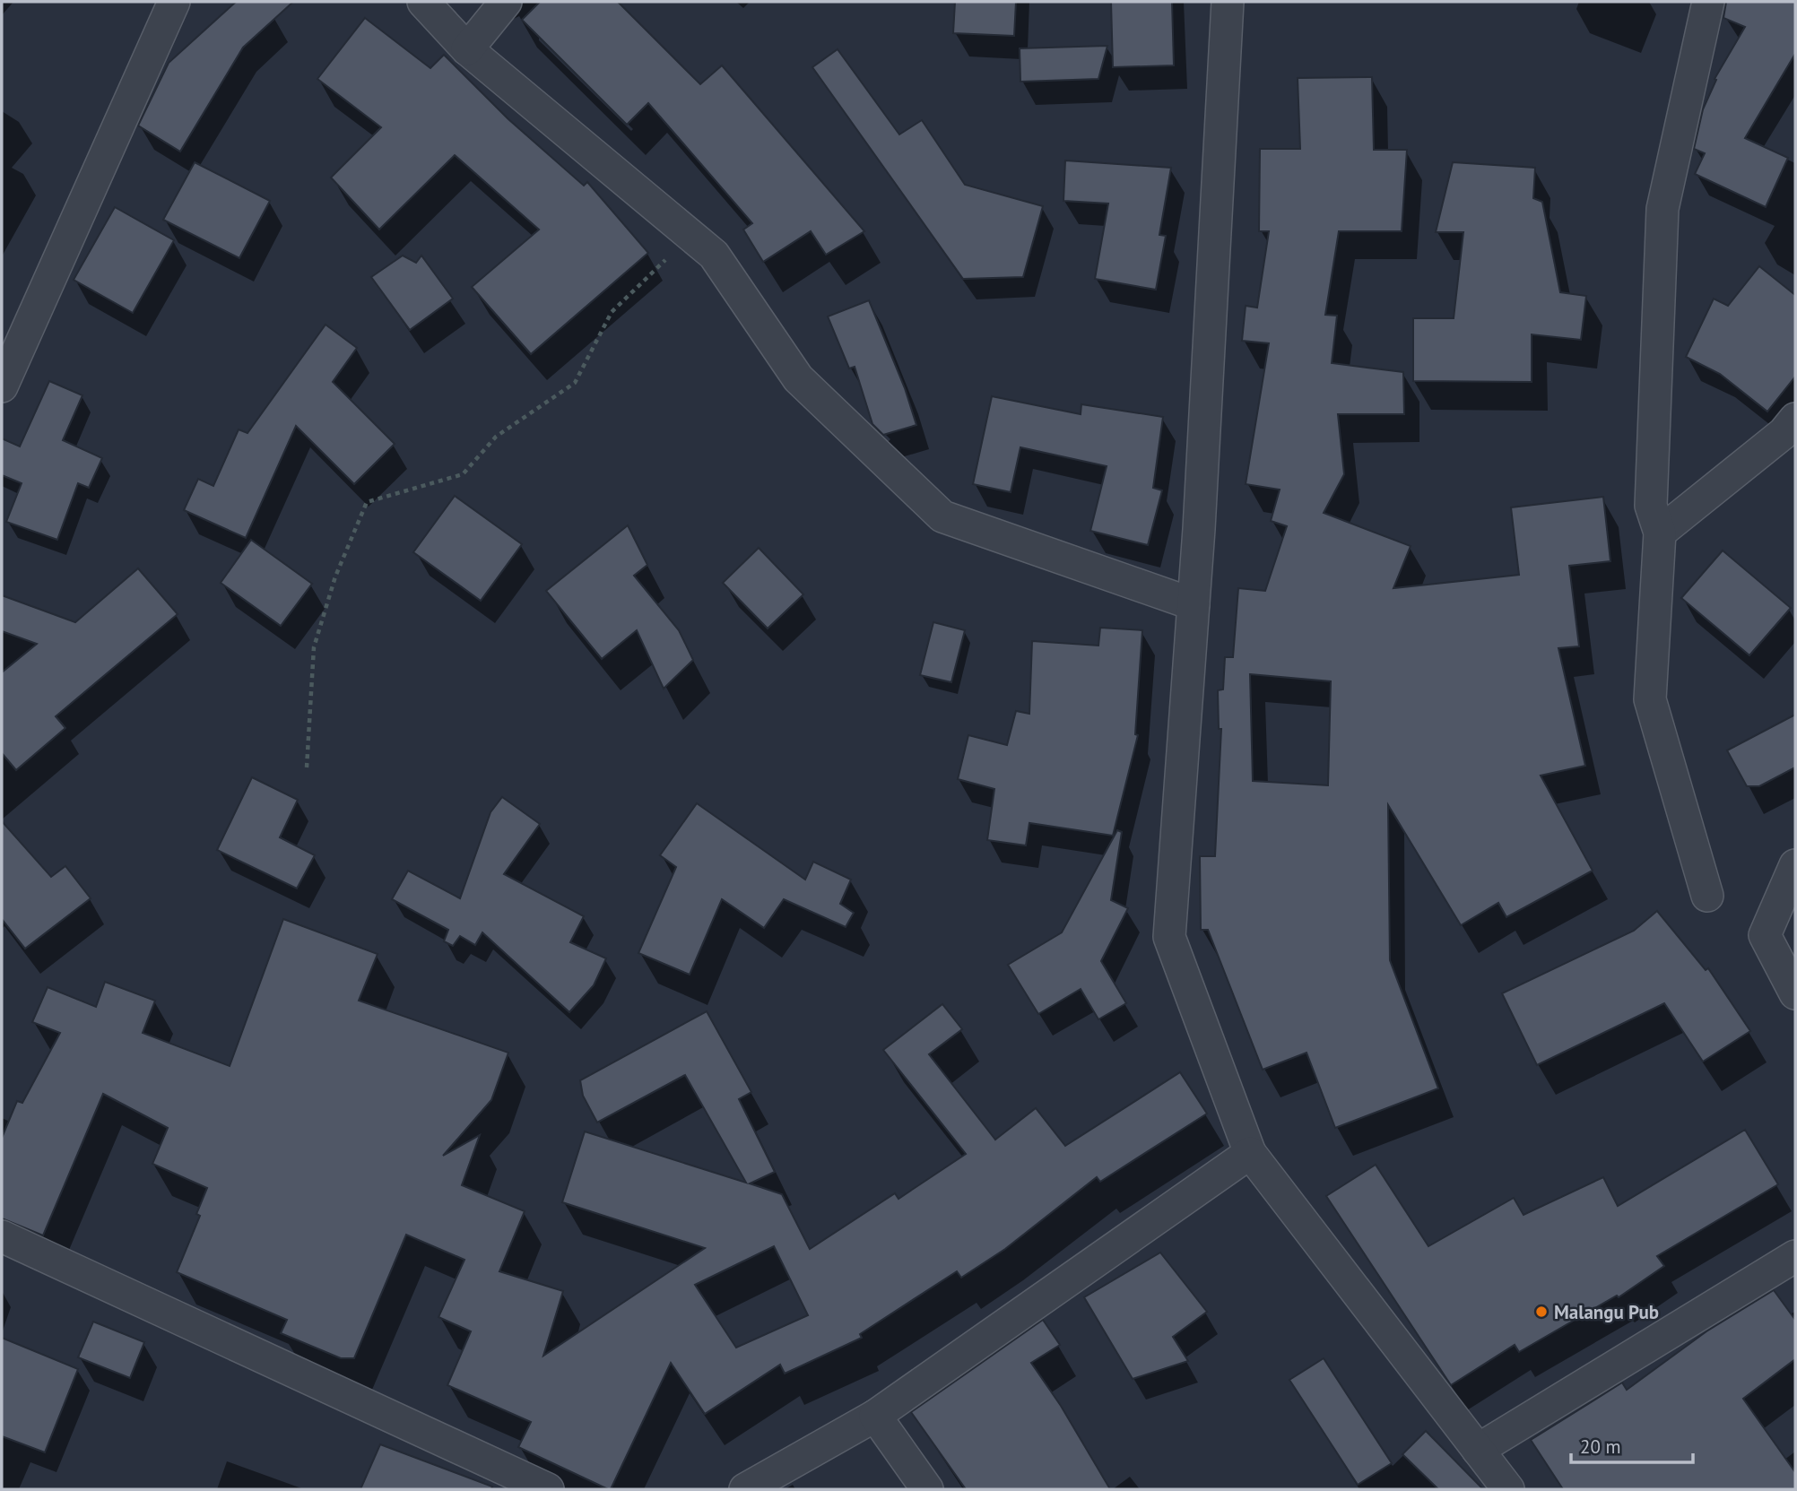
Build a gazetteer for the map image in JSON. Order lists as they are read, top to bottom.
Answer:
{
  "places": ["Malangu Pub"],
  "scale_bar": "20 m"
}
